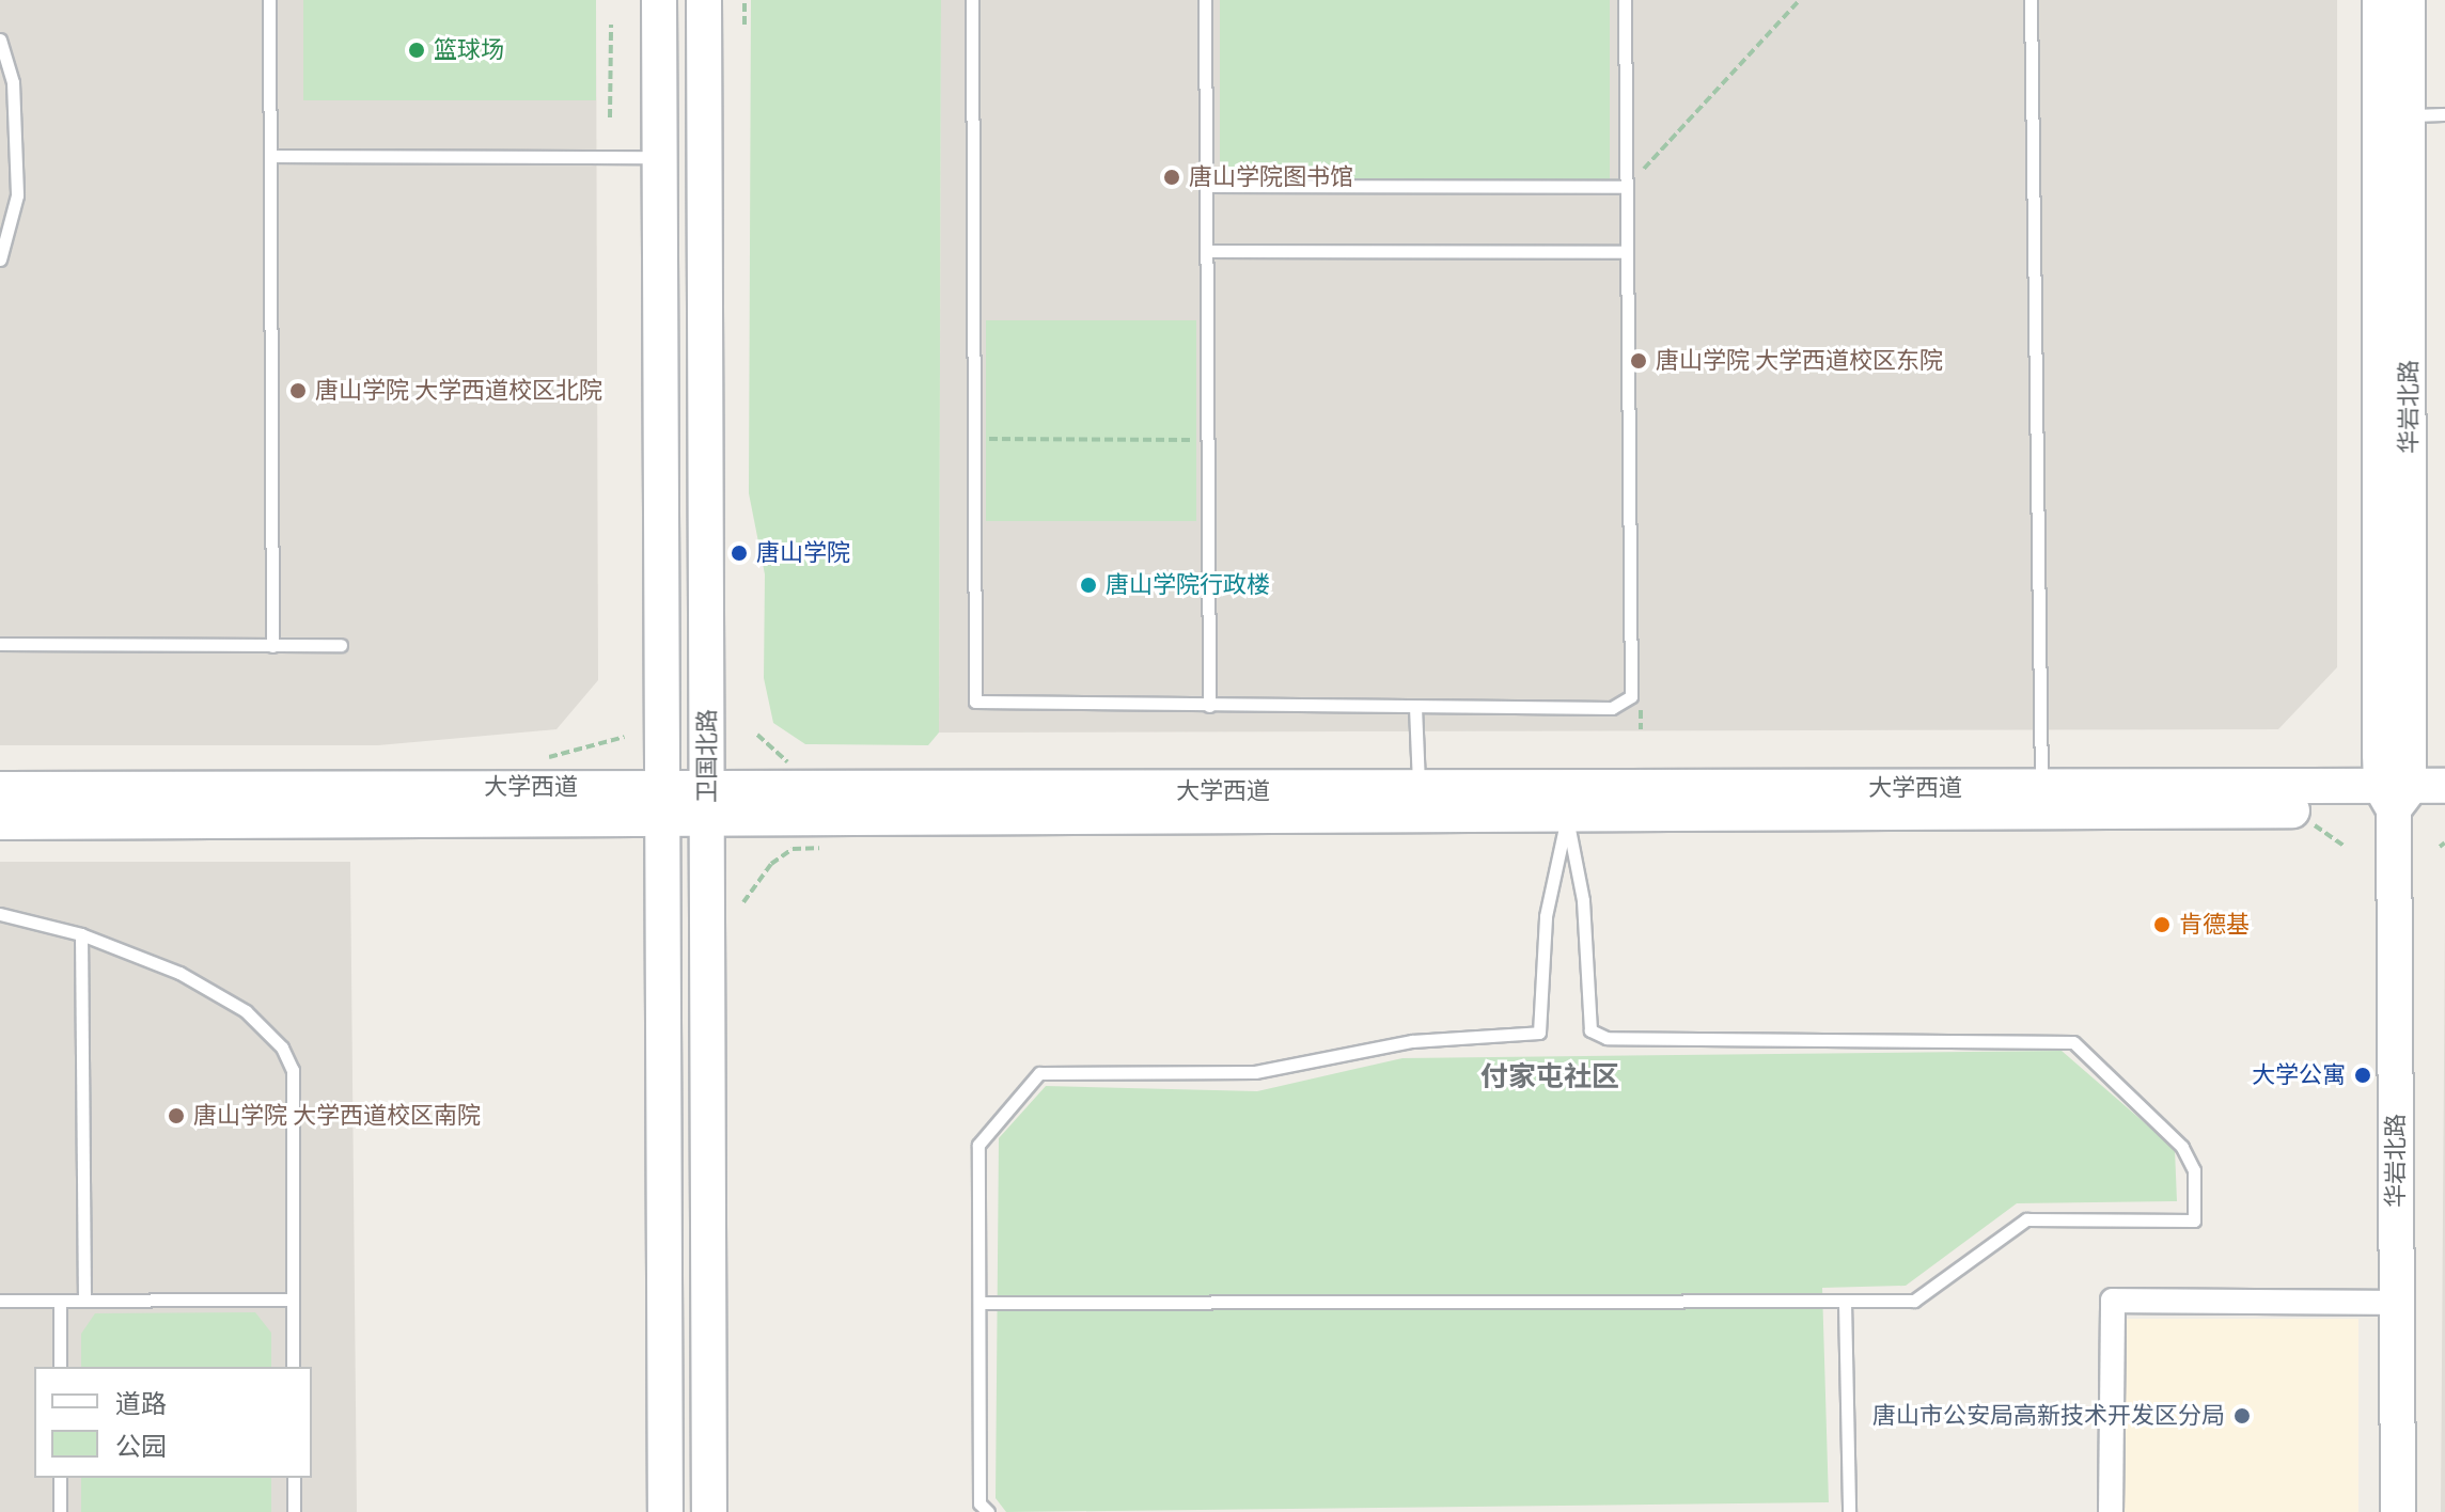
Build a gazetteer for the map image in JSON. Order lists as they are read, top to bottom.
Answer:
{
  "streets": {
    "main road": ["华岩北路", "卫国北路", "大学西道"]
  },
  "crossings": [
    ["华岩北路", "大学西道"],
    ["卫国北路", "大学西道"]
  ],
  "districts": ["付家屯社区"],
  "places": [
    "篮球场",
    "唐山学院图书馆",
    "唐山学院 大学西道校区东院",
    "唐山学院 大学西道校区北院",
    "唐山学院",
    "唐山学院行政楼",
    "肯德基",
    "大学公寓",
    "唐山学院 大学西道校区南院",
    "唐山市公安局高新技术开发区分局"
  ],
  "legend": ["道路", "公园"]
}
